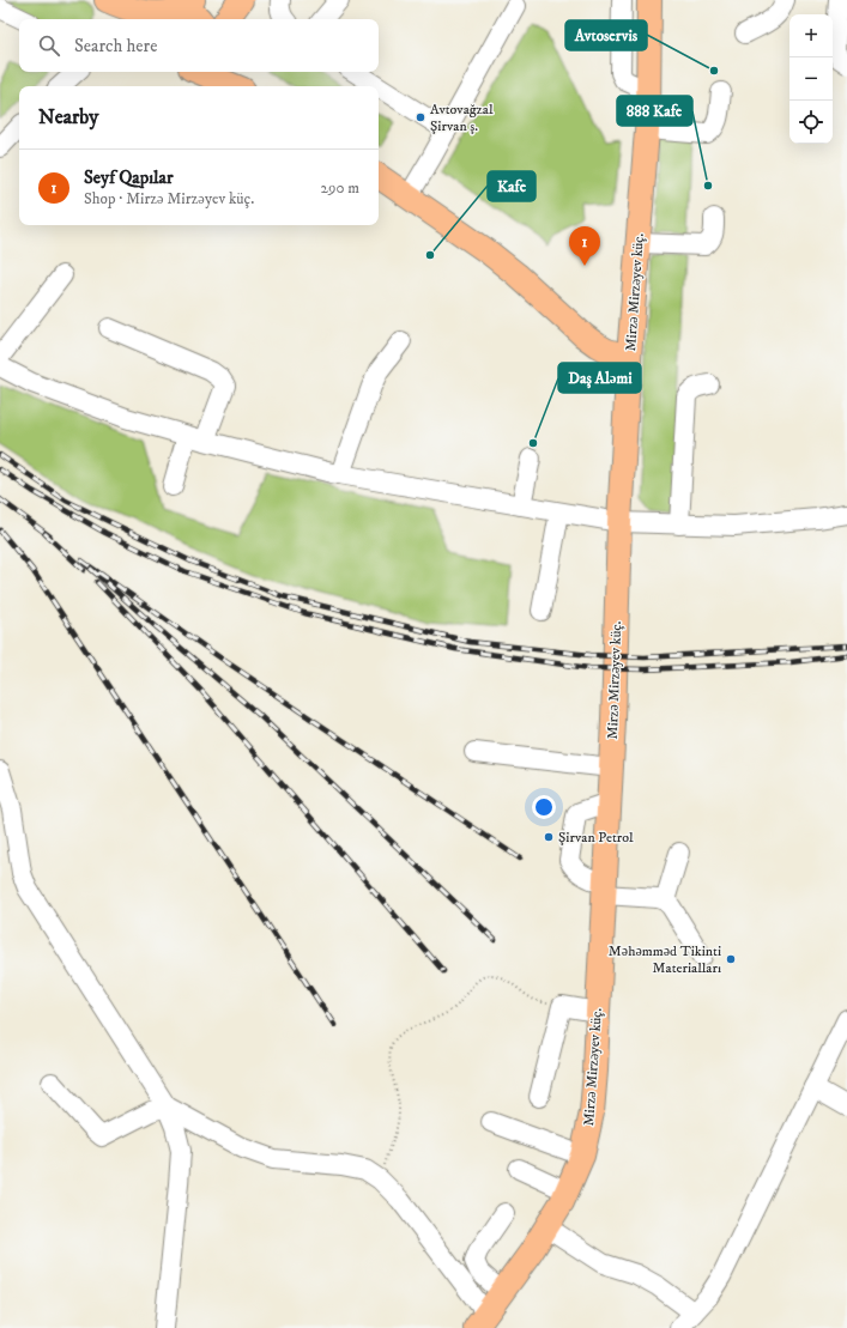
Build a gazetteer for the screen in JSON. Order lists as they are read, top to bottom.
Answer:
{
  "streets": {
    "main road": ["Mirzə Mirzəyev küç."]
  },
  "places": [
    "Avtoservis",
    "Avtovağzal Şirvan ş.",
    "888 Kafe",
    "Kafe",
    "Daş Aləmi",
    "Şirvan Petrol",
    "Məhəmməd Tikinti Materialları"
  ],
  "page": {
    "map_buttons": ["+", "−"],
    "search": "Search here",
    "heading": "Nearby",
    "list": [
      {
        "mark": "1",
        "name": "Seyf Qapılar",
        "note": "Shop · Mirzə Mirzəyev küç.",
        "value": "290 m"
      }
    ],
    "pins": "1"
  }
}
